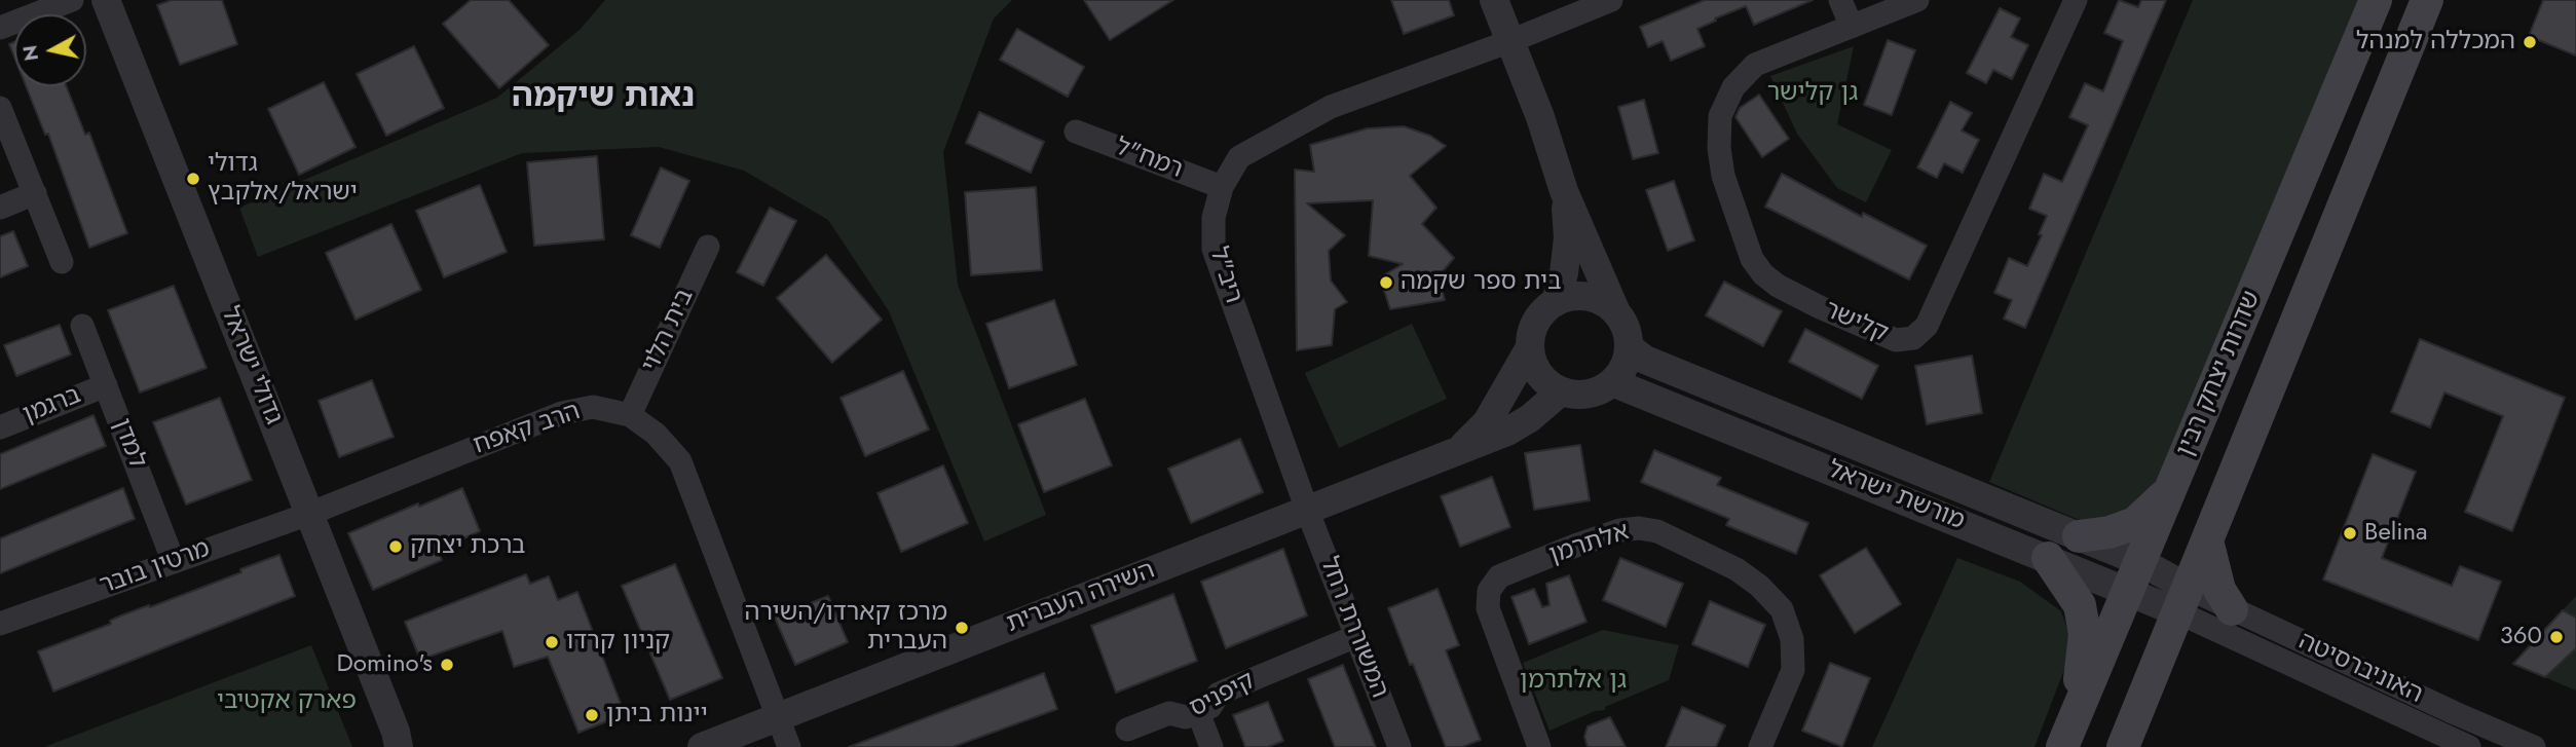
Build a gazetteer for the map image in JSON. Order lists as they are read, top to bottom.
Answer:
{
  "streets": {
    "main road": ["שדרות יצחק רבין"],
    "street": [
      "רמח\"ל",
      "ריב\"ל",
      "קלישר",
      "בית הלוי",
      "גדולי ישראל",
      "ברגמן",
      "הרב קאפח",
      "למדן",
      "מורשת ישראל",
      "אלתרמן",
      "מרטין בובר",
      "השירה העברית",
      "המשוררת רחל",
      "האוניברסיטה",
      "קיפניס"
    ]
  },
  "crossings": [
    ["רמח\"ל", "ריב\"ל"],
    ["ריב\"ל", "השירה העברית"],
    ["ריב\"ל", "המשוררת רחל"],
    ["בית הלוי", "הרב קאפח"],
    ["גדולי ישראל", "הרב קאפח"],
    ["גדולי ישראל", "מרטין בובר"],
    ["שדרות יצחק רבין", "מורשת ישראל"],
    ["שדרות יצחק רבין", "האוניברסיטה"],
    ["ברגמן", "למדן"],
    ["הרב קאפח", "מרטין בובר"],
    ["הרב קאפח", "השירה העברית"],
    ["למדן", "מרטין בובר"],
    ["מורשת ישראל", "השירה העברית"],
    ["מורשת ישראל", "האוניברסיטה"],
    ["השירה העברית", "המשוררת רחל"],
    ["המשוררת רחל", "קיפניס"]
  ],
  "districts": ["נאות שיקמה"],
  "parks": ["גן קלישר", "גן אלתרמן", "פארק אקטיבי"],
  "places": [
    "המכללה למנהל",
    "גדולי ישראל/אלקבץ",
    "בית ספר שקמה",
    "Belina",
    "ברכת יצחק",
    "מרכז קארדו/השירה העברית",
    "360",
    "קניון קרדו",
    "Domino's",
    "יינות ביתן"
  ],
  "north": "left"
}
